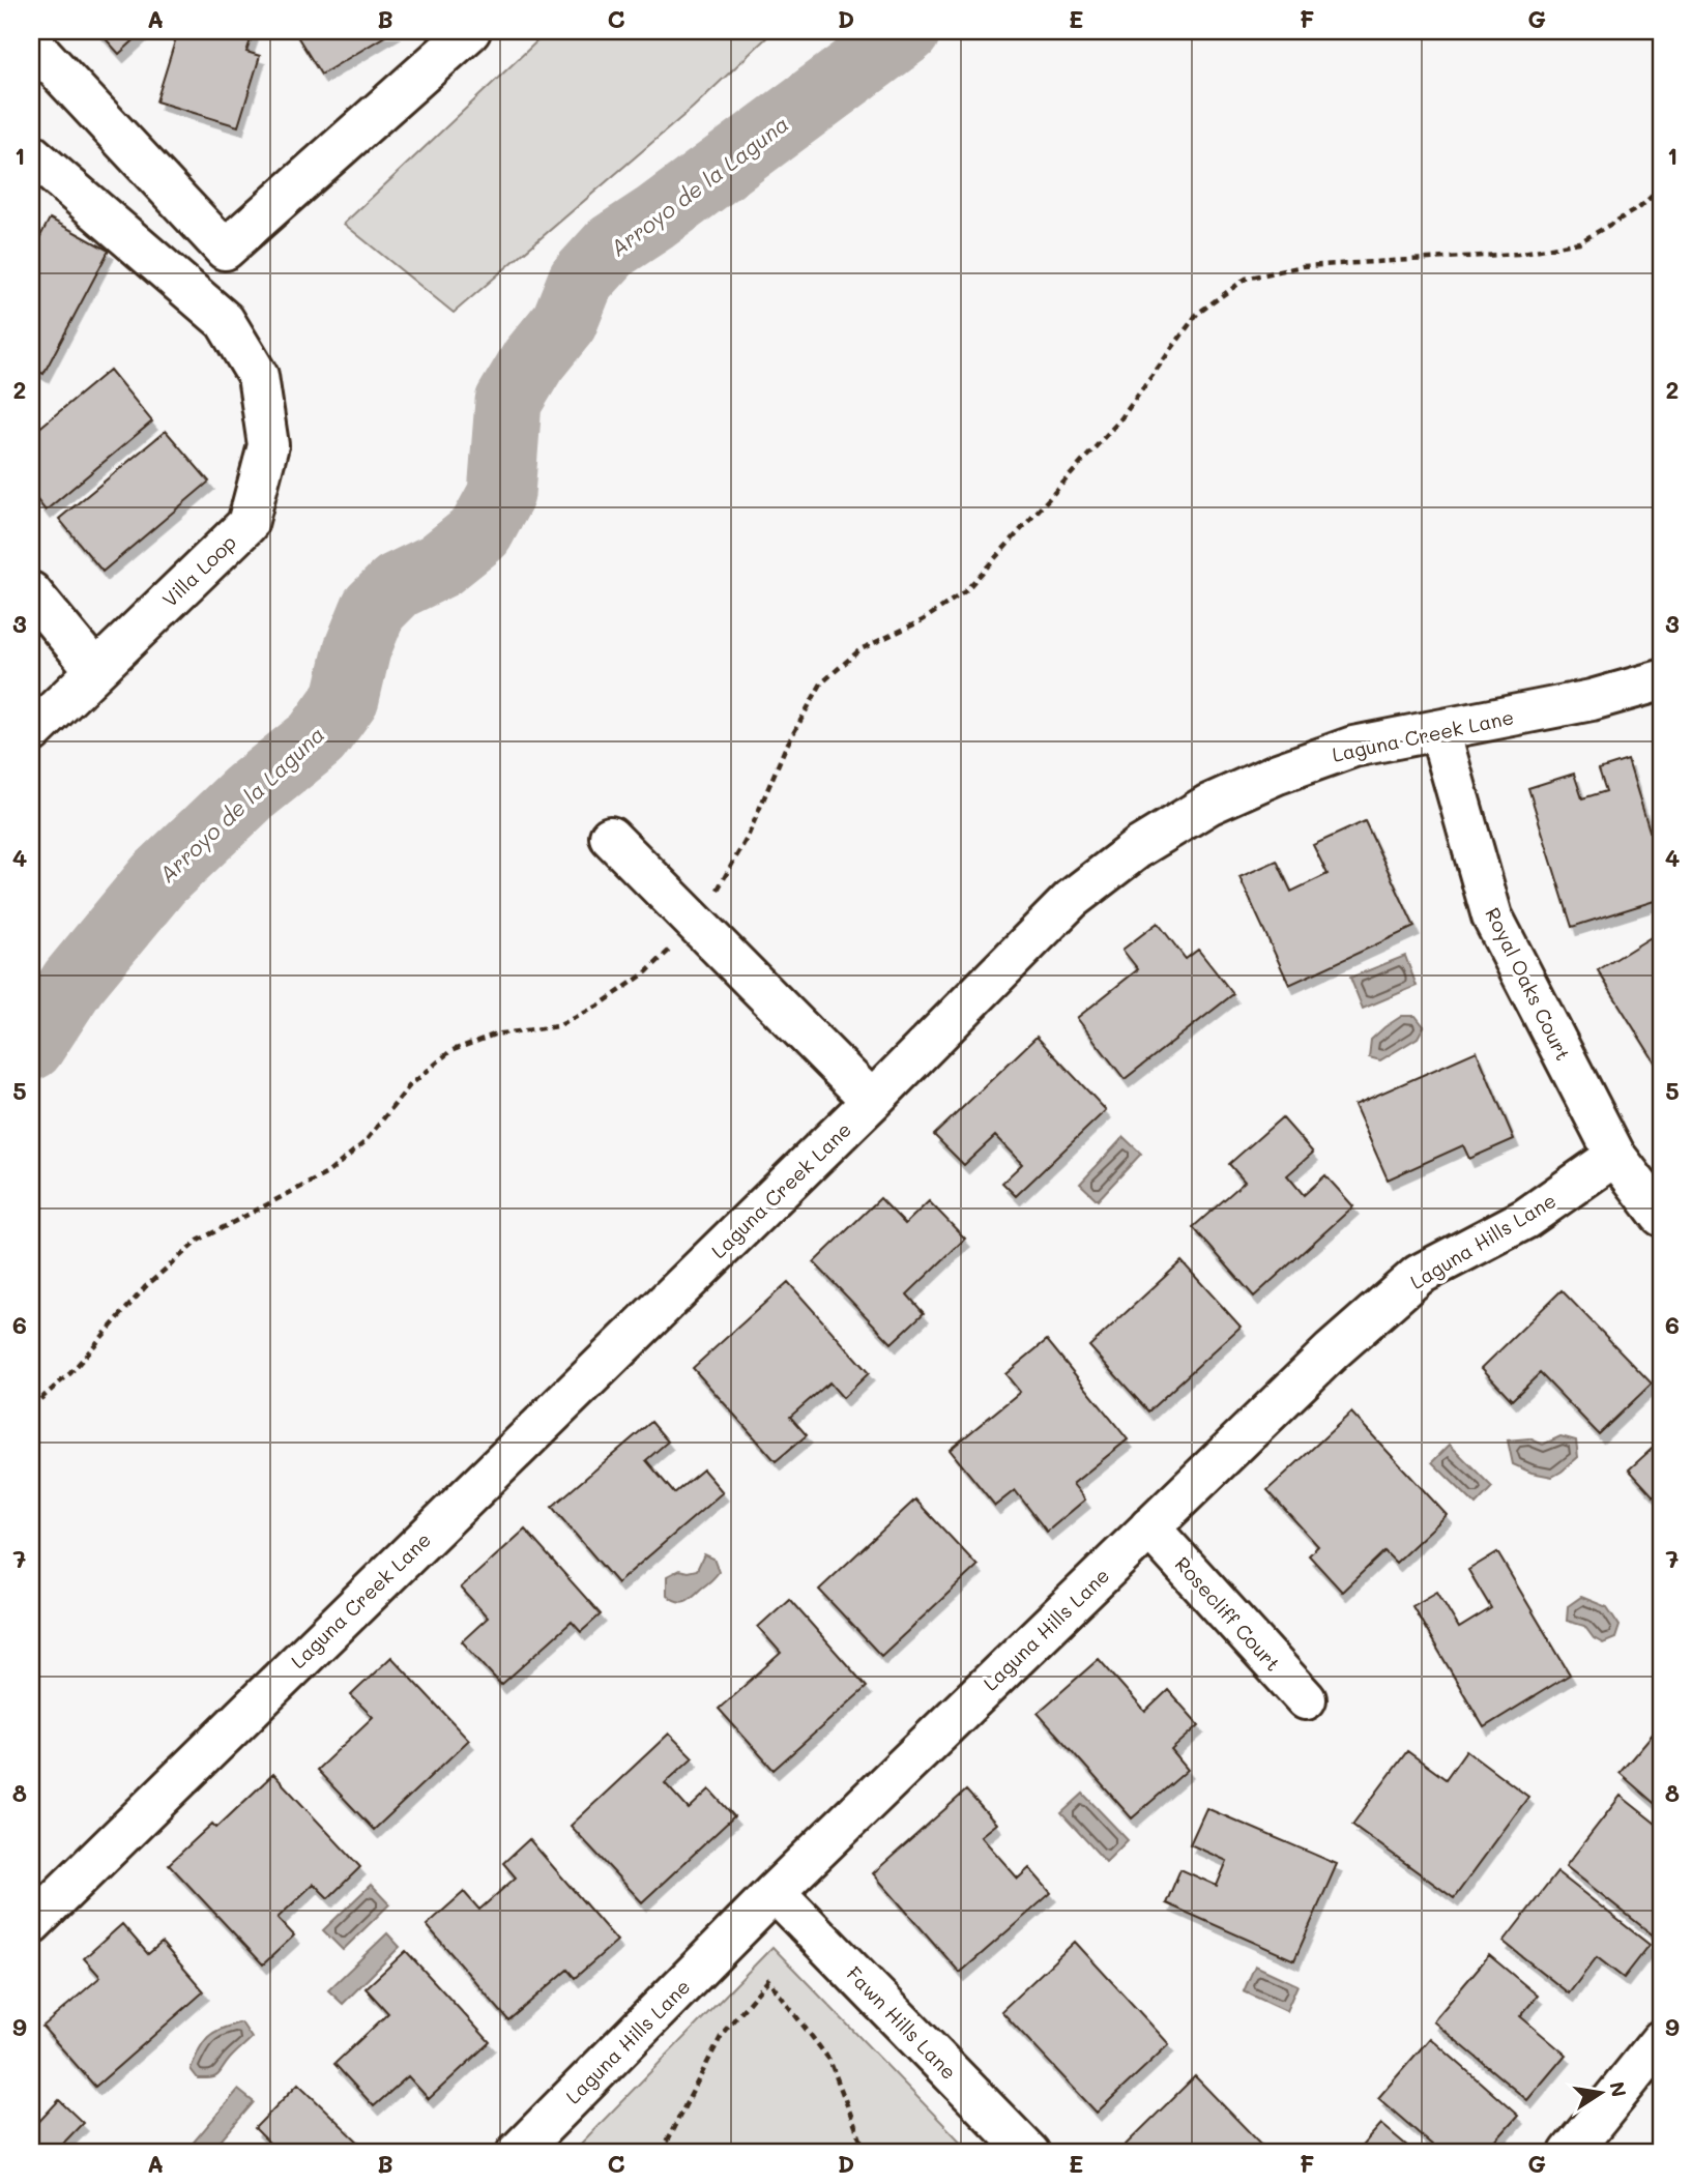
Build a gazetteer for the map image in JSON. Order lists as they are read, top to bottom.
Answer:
{
  "streets": {
    "street": [
      "Villa Loop",
      "Laguna Creek Lane",
      "Royal Oaks Court",
      "Laguna Hills Lane",
      "Rosecliff Court",
      "Fawn Hills Lane"
    ]
  },
  "crossings": [
    ["Laguna Creek Lane", "Royal Oaks Court"],
    ["Royal Oaks Court", "Laguna Hills Lane"],
    ["Laguna Hills Lane", "Rosecliff Court"],
    ["Laguna Hills Lane", "Fawn Hills Lane"]
  ],
  "water": ["Arroyo de la Laguna"],
  "north": "right",
  "grid": {
    "columns": [
      "A",
      "B",
      "C",
      "D",
      "E",
      "F",
      "G"
    ],
    "rows": [
      "1",
      "2",
      "3",
      "4",
      "5",
      "6",
      "7",
      "8",
      "9"
    ]
  }
}
